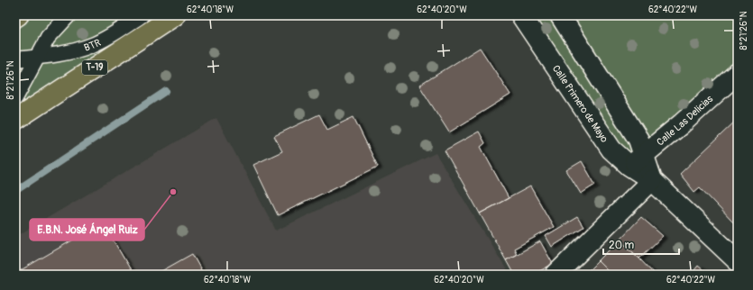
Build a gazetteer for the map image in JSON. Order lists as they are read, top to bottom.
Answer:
{
  "streets": {
    "highway": ["T-19"],
    "street": ["Calle Primero de Mayo", "Calle Las Delicias"],
    "lane": ["BTR"]
  },
  "crossings": [
    ["Calle Primero de Mayo", "Calle Las Delicias"]
  ],
  "places": ["E.B.N. José Ángel Ruiz"],
  "scale_bar": "20 m",
  "coordinates": [
    "62°40'18\"W",
    "62°40'20\"W",
    "62°40'22\"W",
    "8°21'26\"N"
  ]
}
